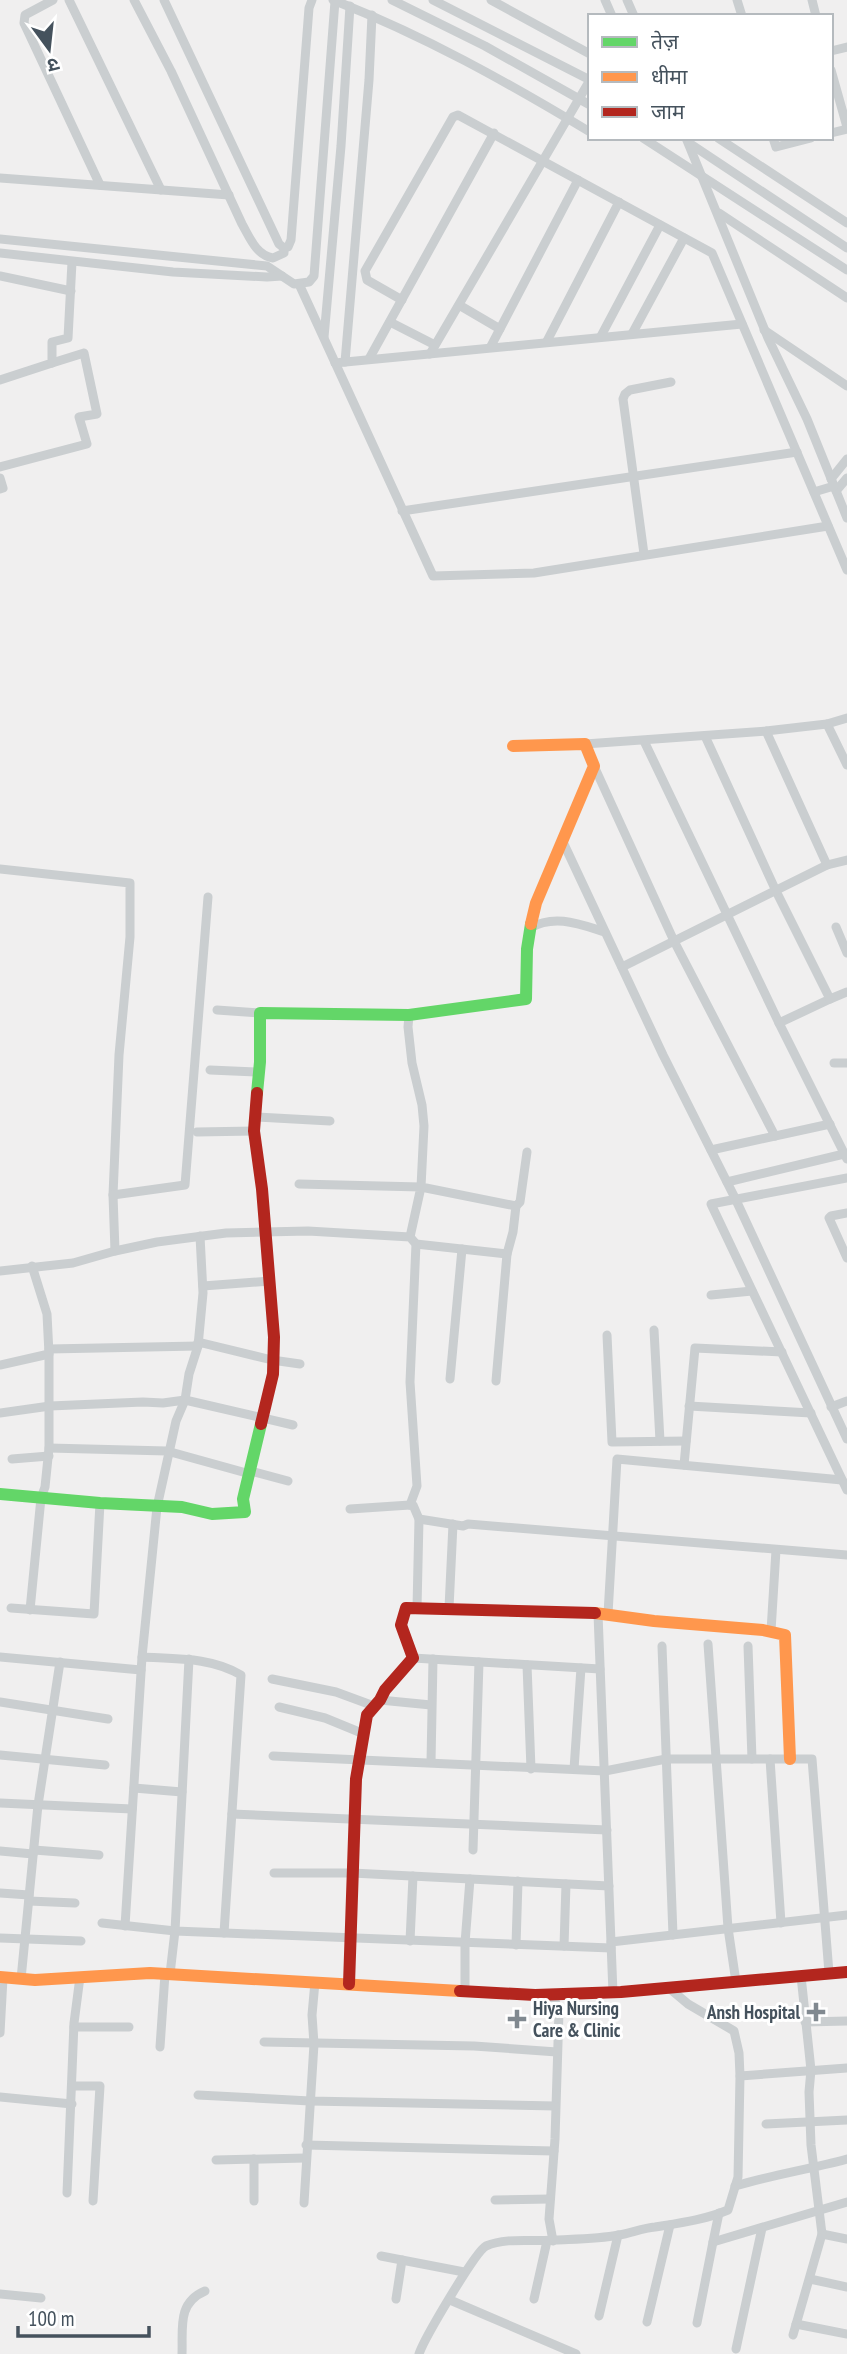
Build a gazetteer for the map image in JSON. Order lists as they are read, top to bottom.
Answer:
{
  "places": {
    "health": ["Ansh Hospital", "Hiya Nursing Care & Clinic"]
  },
  "legend": ["तेज़", "धीमा", "जाम"],
  "scale_bar": "100 m",
  "north": "bottom"
}
